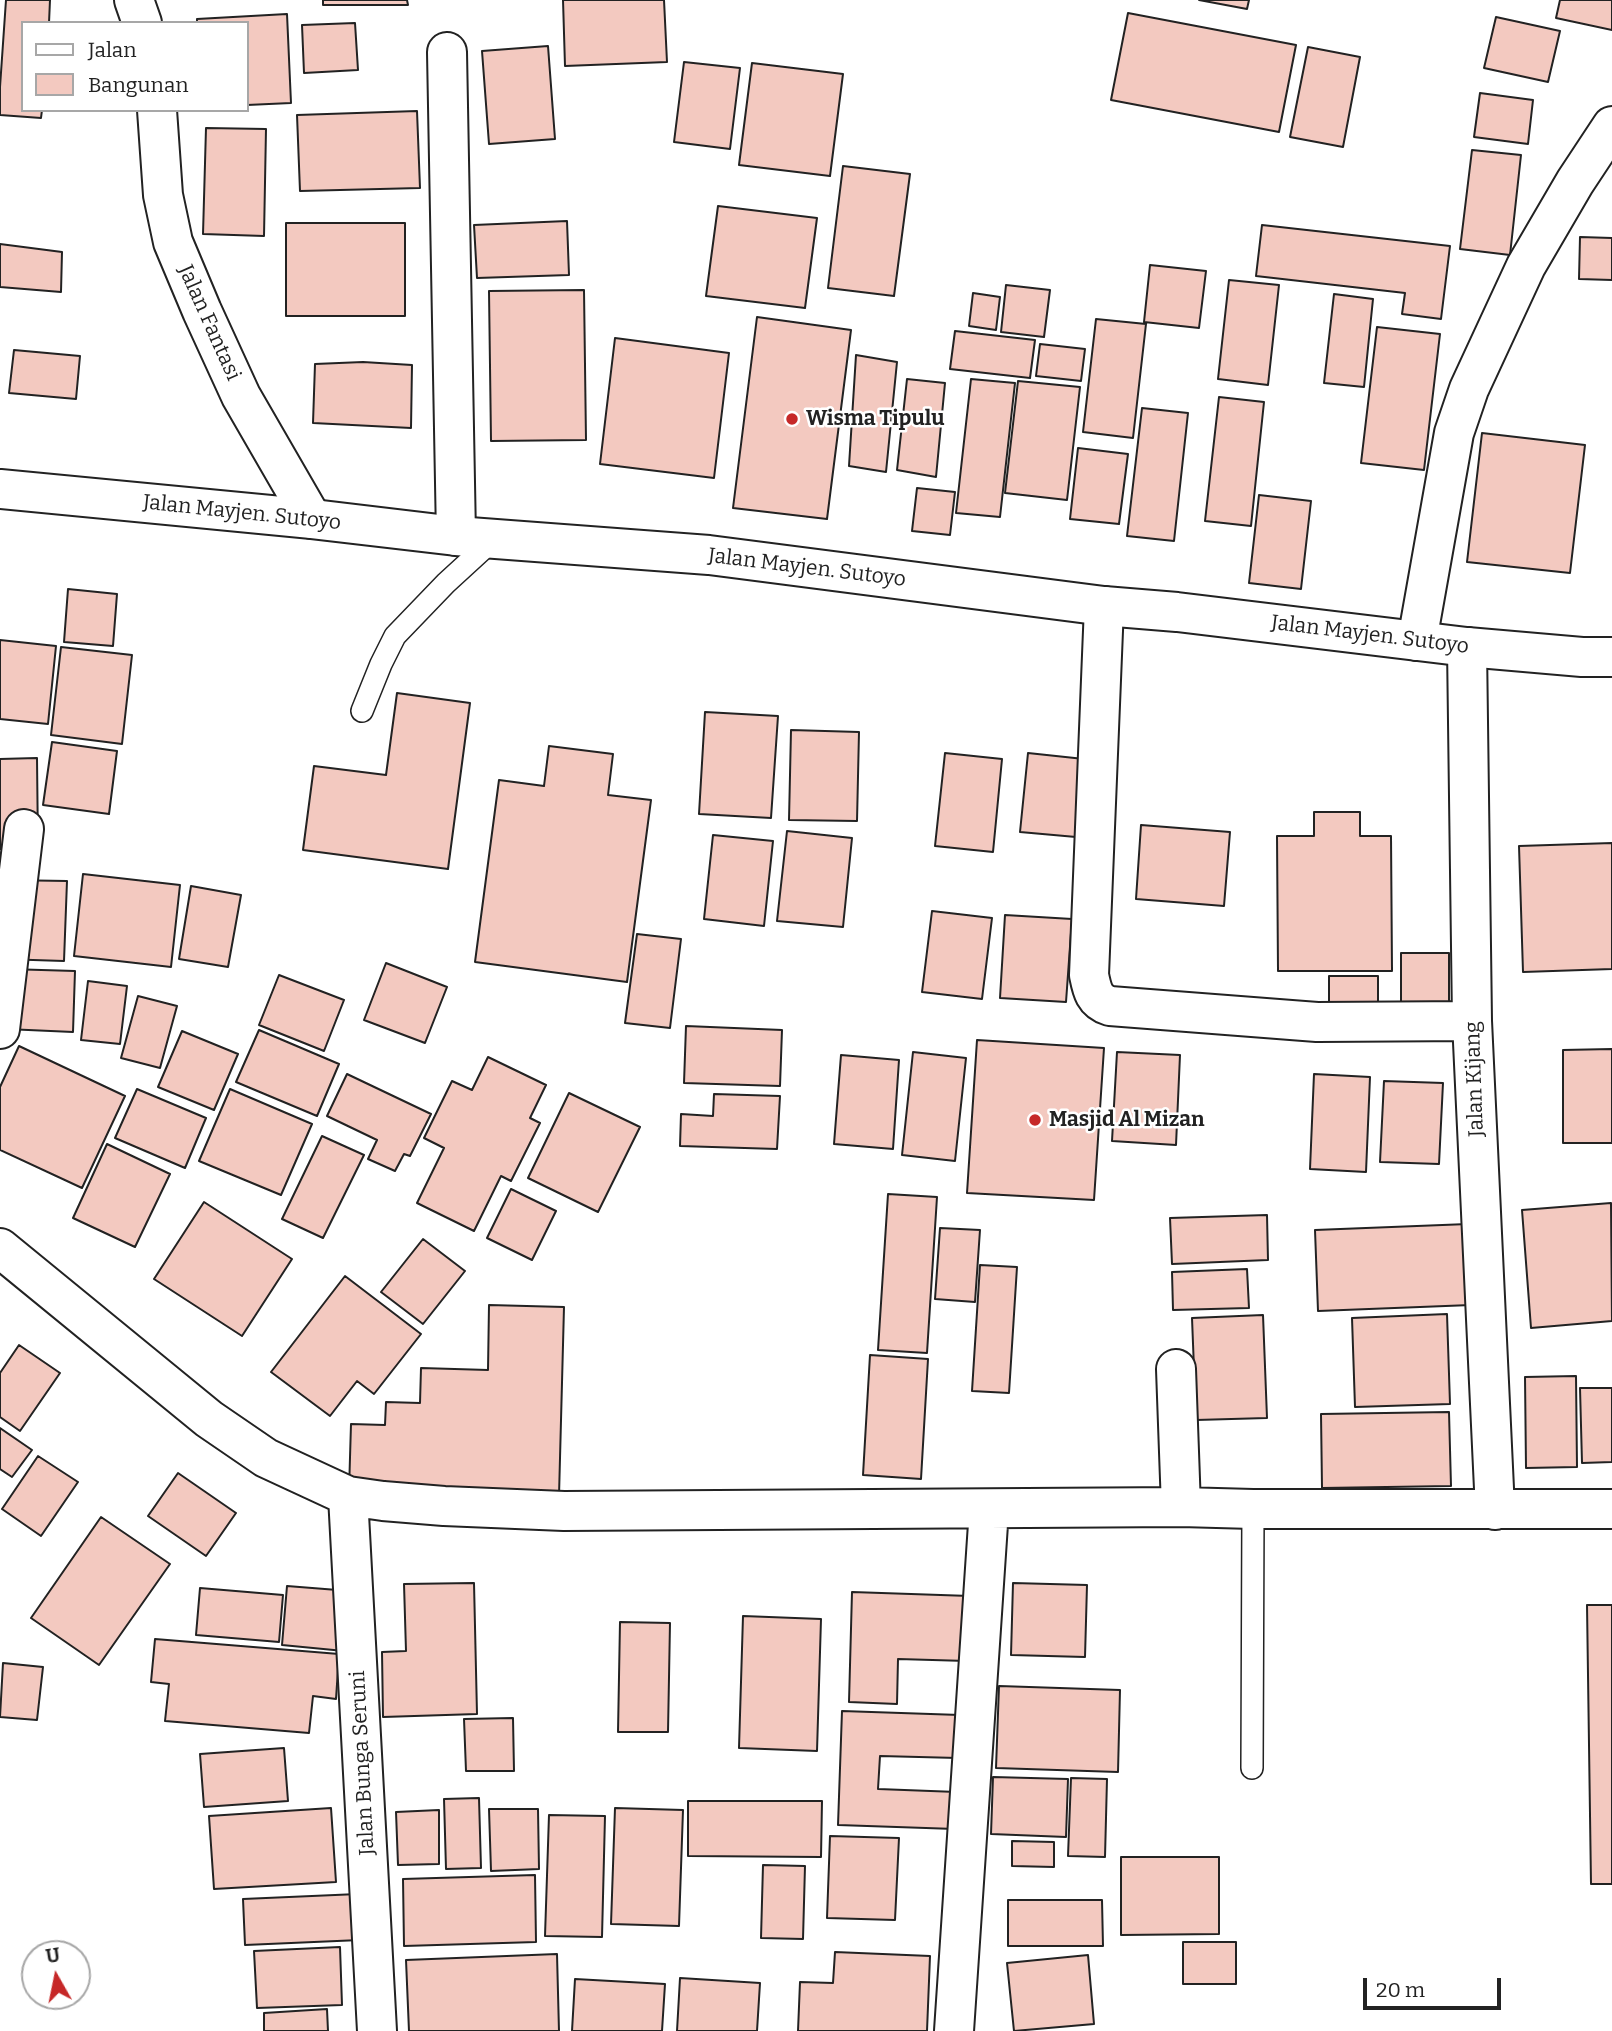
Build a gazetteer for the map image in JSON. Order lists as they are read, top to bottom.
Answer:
{
  "streets": {
    "main road": [
      "Jalan Fantasi",
      "Jalan Mayjen. Sutoyo",
      "Jalan Kijang",
      "Jalan Bunga Seruni"
    ]
  },
  "crossings": [
    ["Jalan Fantasi", "Jalan Mayjen. Sutoyo"],
    ["Jalan Mayjen. Sutoyo", "Jalan Kijang"]
  ],
  "places": ["Wisma Tipulu", "Masjid Al Mizan"],
  "legend": ["Jalan", "Bangunan"],
  "scale_bar": "20 m",
  "north": "top"
}
